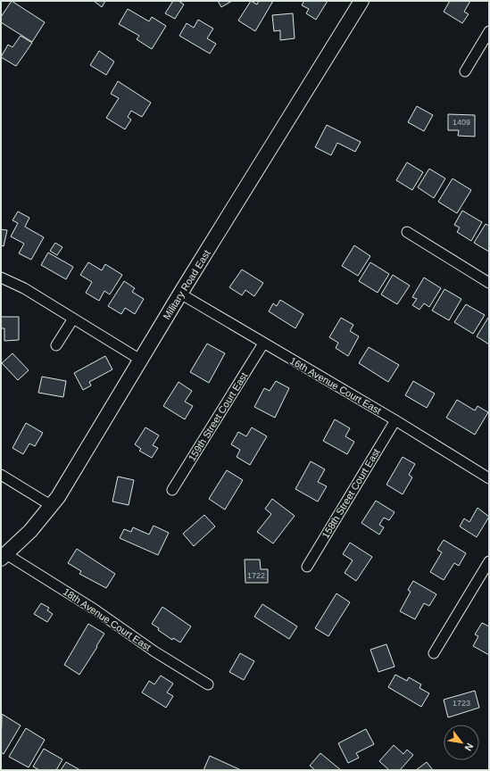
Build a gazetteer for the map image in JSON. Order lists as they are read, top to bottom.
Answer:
{
  "streets": {
    "street": [
      "Military Road East",
      "16th Avenue Court East",
      "159th Street Court East",
      "158th Street Court East",
      "18th Avenue Court East"
    ]
  },
  "crossings": [
    ["Military Road East", "16th Avenue Court East"],
    ["Military Road East", "18th Avenue Court East"],
    ["16th Avenue Court East", "159th Street Court East"],
    ["16th Avenue Court East", "158th Street Court East"]
  ],
  "house_numbers": ["1409", "1722", "1723"],
  "north": "bottom right"
}
